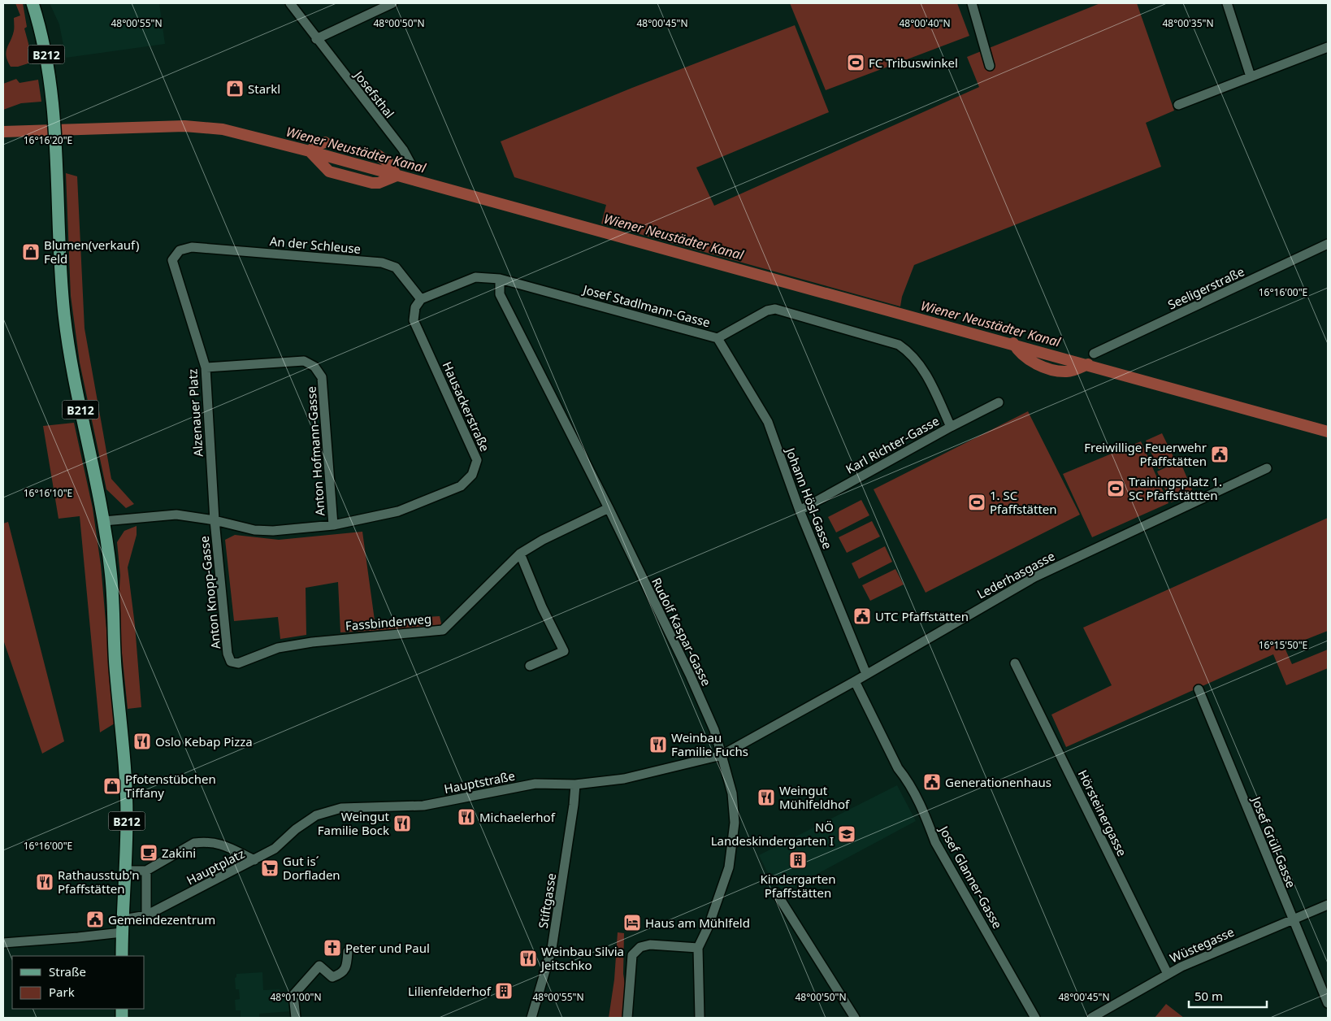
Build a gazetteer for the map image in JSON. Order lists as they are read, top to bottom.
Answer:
{
  "streets": {
    "main road": ["B212"],
    "street": [
      "Josefsthal",
      "An der Schleuse",
      "Seeligerstraße",
      "Josef Stadlmann-Gasse",
      "Hausackerstraße",
      "Alzenauer Platz",
      "Karl Richter-Gasse",
      "Anton Hofmann-Gasse",
      "Johann Hösl-Gasse",
      "Lederhasgasse",
      "Anton Knopp-Gasse",
      "Fassbinderweg",
      "Rudolf Kaspar-Gasse",
      "Hauptstraße",
      "Hörsteinergasse",
      "Josef Grüll-Gasse",
      "Hauptplatz",
      "Josef Glanner-Gasse",
      "Stiftgasse",
      "Wüstegasse"
    ]
  },
  "crossings": [
    ["B212", "Hausackerstraße"],
    ["B212", "Hauptplatz"],
    ["An der Schleuse", "Hausackerstraße"],
    ["An der Schleuse", "Alzenauer Platz"],
    ["Josef Stadlmann-Gasse", "Karl Richter-Gasse"],
    ["Josef Stadlmann-Gasse", "Johann Hösl-Gasse"],
    ["Josef Stadlmann-Gasse", "Rudolf Kaspar-Gasse"],
    ["Hausackerstraße", "Alzenauer Platz"],
    ["Hausackerstraße", "Anton Hofmann-Gasse"],
    ["Hausackerstraße", "Anton Knopp-Gasse"],
    ["Alzenauer Platz", "Anton Hofmann-Gasse"],
    ["Alzenauer Platz", "Anton Knopp-Gasse"],
    ["Karl Richter-Gasse", "Johann Hösl-Gasse"],
    ["Johann Hösl-Gasse", "Lederhasgasse"],
    ["Lederhasgasse", "Rudolf Kaspar-Gasse"],
    ["Lederhasgasse", "Hauptstraße"],
    ["Lederhasgasse", "Josef Glanner-Gasse"],
    ["Anton Knopp-Gasse", "Fassbinderweg"],
    ["Fassbinderweg", "Rudolf Kaspar-Gasse"],
    ["Rudolf Kaspar-Gasse", "Hauptstraße"],
    ["Hauptstraße", "Hauptplatz"],
    ["Hauptstraße", "Stiftgasse"],
    ["Hörsteinergasse", "Wüstegasse"],
    ["Josef Grüll-Gasse", "Wüstegasse"]
  ],
  "water": ["Wiener Neustädter Kanal"],
  "places": {
    "sports": ["FC Tribuswinkel", "Trainingsplatz 1. SC Pfaffstättten", "1. SC Pfaffstätten"],
    "shop": ["Starkl", "Blumen(verkauf) Feld", "Pfotenstübchen Tiffany"],
    "public building": [
      "Freiwillige Feuerwehr Pfaffstätten",
      "UTC Pfaffstätten",
      "Generationenhaus",
      "Gemeindezentrum"
    ],
    "restaurant": [
      "Oslo Kebap Pizza",
      "Weinbau Familie Fuchs",
      "Weingut Mühlfeldhof",
      "Michaelerhof",
      "Weingut Familie Bock",
      "Rathausstub'n Pfaffstätten",
      "Weinbau Silvia Jeitschko"
    ],
    "school or university": ["NÖ Landeskindergarten I"],
    "cafe": ["Zakini"],
    "building": ["Kindergarten Pfaffstätten", "Lilienfelderhof"],
    "supermarket": ["Gut is´ Dorfladen"],
    "hotel": ["Haus am Mühlfeld"],
    "church": ["Peter und Paul"]
  },
  "legend": ["Straße", "Park"],
  "scale_bar": "50 m",
  "coordinates": [
    "48°00'55\"N",
    "48°00'50\"N",
    "48°00'45\"N",
    "48°00'40\"N",
    "48°00'35\"N",
    "16°16'20\"E",
    "16°16'00\"E",
    "16°16'10\"E",
    "16°15'50\"E",
    "48°01'00\"N"
  ]
}
